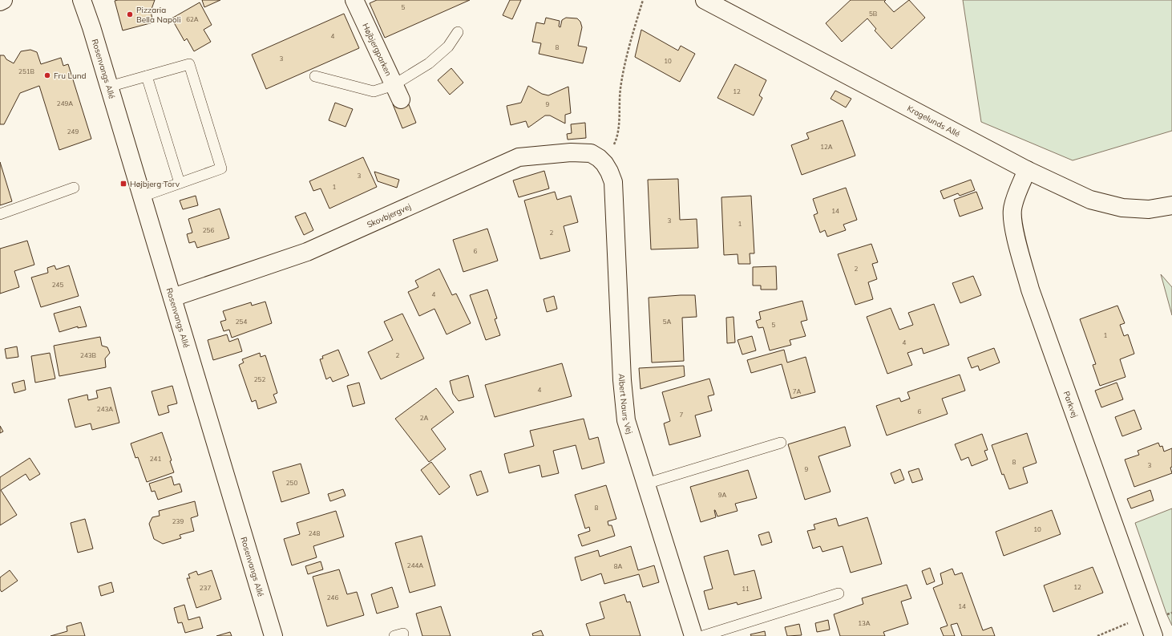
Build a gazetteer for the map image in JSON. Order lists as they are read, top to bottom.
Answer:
{
  "streets": {
    "street": [
      "Højbjergparken",
      "Rosenvangs Allé",
      "Kragelunds Allé",
      "Skovbjergvej",
      "Albert Naurs Vej",
      "Parkvej"
    ]
  },
  "crossings": [
    ["Rosenvangs Allé", "Skovbjergvej"],
    ["Kragelunds Allé", "Parkvej"],
    ["Skovbjergvej", "Albert Naurs Vej"]
  ],
  "places": {
    "other": ["Pizzaria Bella Napoli", "Fru Lund"],
    "transit": ["Højbjerg Torv"]
  },
  "house_numbers": [
    "5",
    "5B",
    "62A",
    "4",
    "8",
    "3",
    "10",
    "251B",
    "12",
    "249A",
    "9",
    "249",
    "12A",
    "3",
    "1",
    "14",
    "3",
    "1",
    "256",
    "2",
    "6",
    "2",
    "245",
    "4",
    "254",
    "5A",
    "5",
    "1",
    "4",
    "243B",
    "2",
    "252",
    "4",
    "7A",
    "243A",
    "6",
    "7",
    "2A",
    "241",
    "8",
    "3",
    "9",
    "250",
    "9A",
    "8",
    "239",
    "10",
    "248",
    "244A",
    "8A",
    "12",
    "237",
    "11",
    "246",
    "14",
    "13A"
  ]
}
